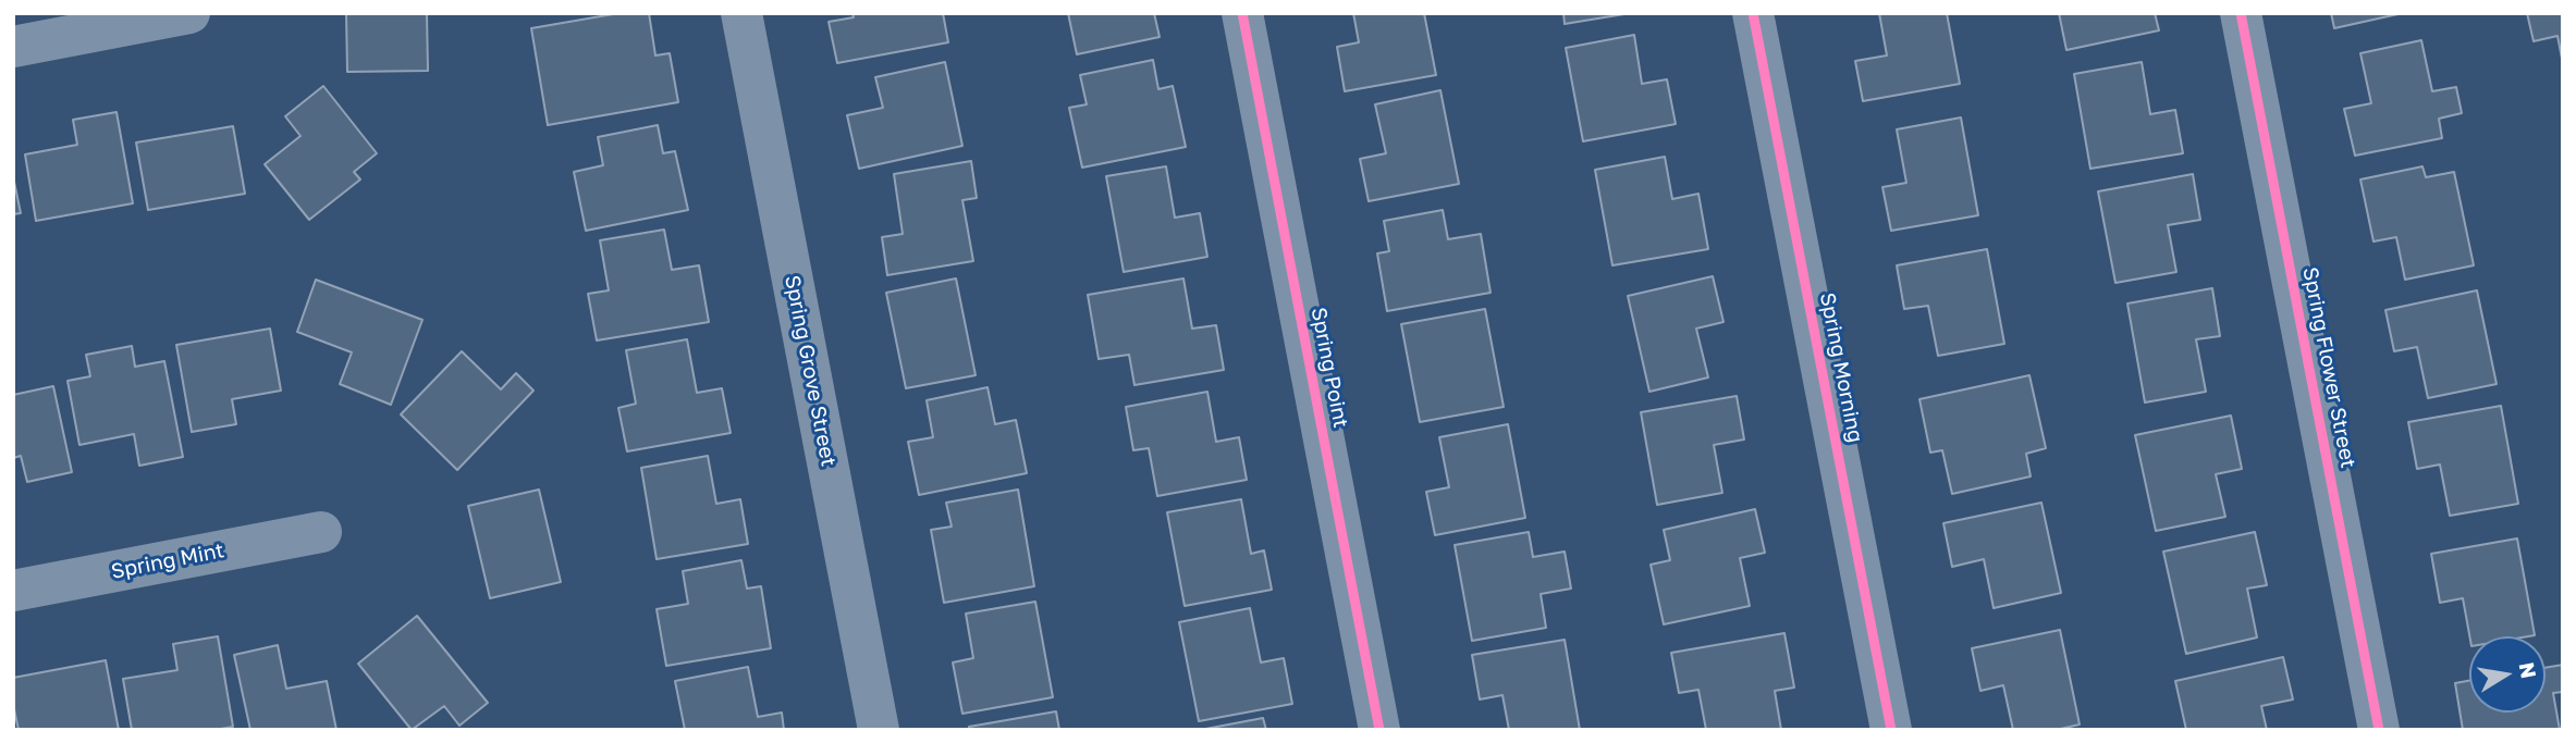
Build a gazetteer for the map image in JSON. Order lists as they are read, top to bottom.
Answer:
{
  "streets": {
    "street": [
      "Spring Point",
      "Spring Morning",
      "Spring Flower Street",
      "Spring Grove Street",
      "Spring Mint"
    ]
  },
  "north": "right"
}
